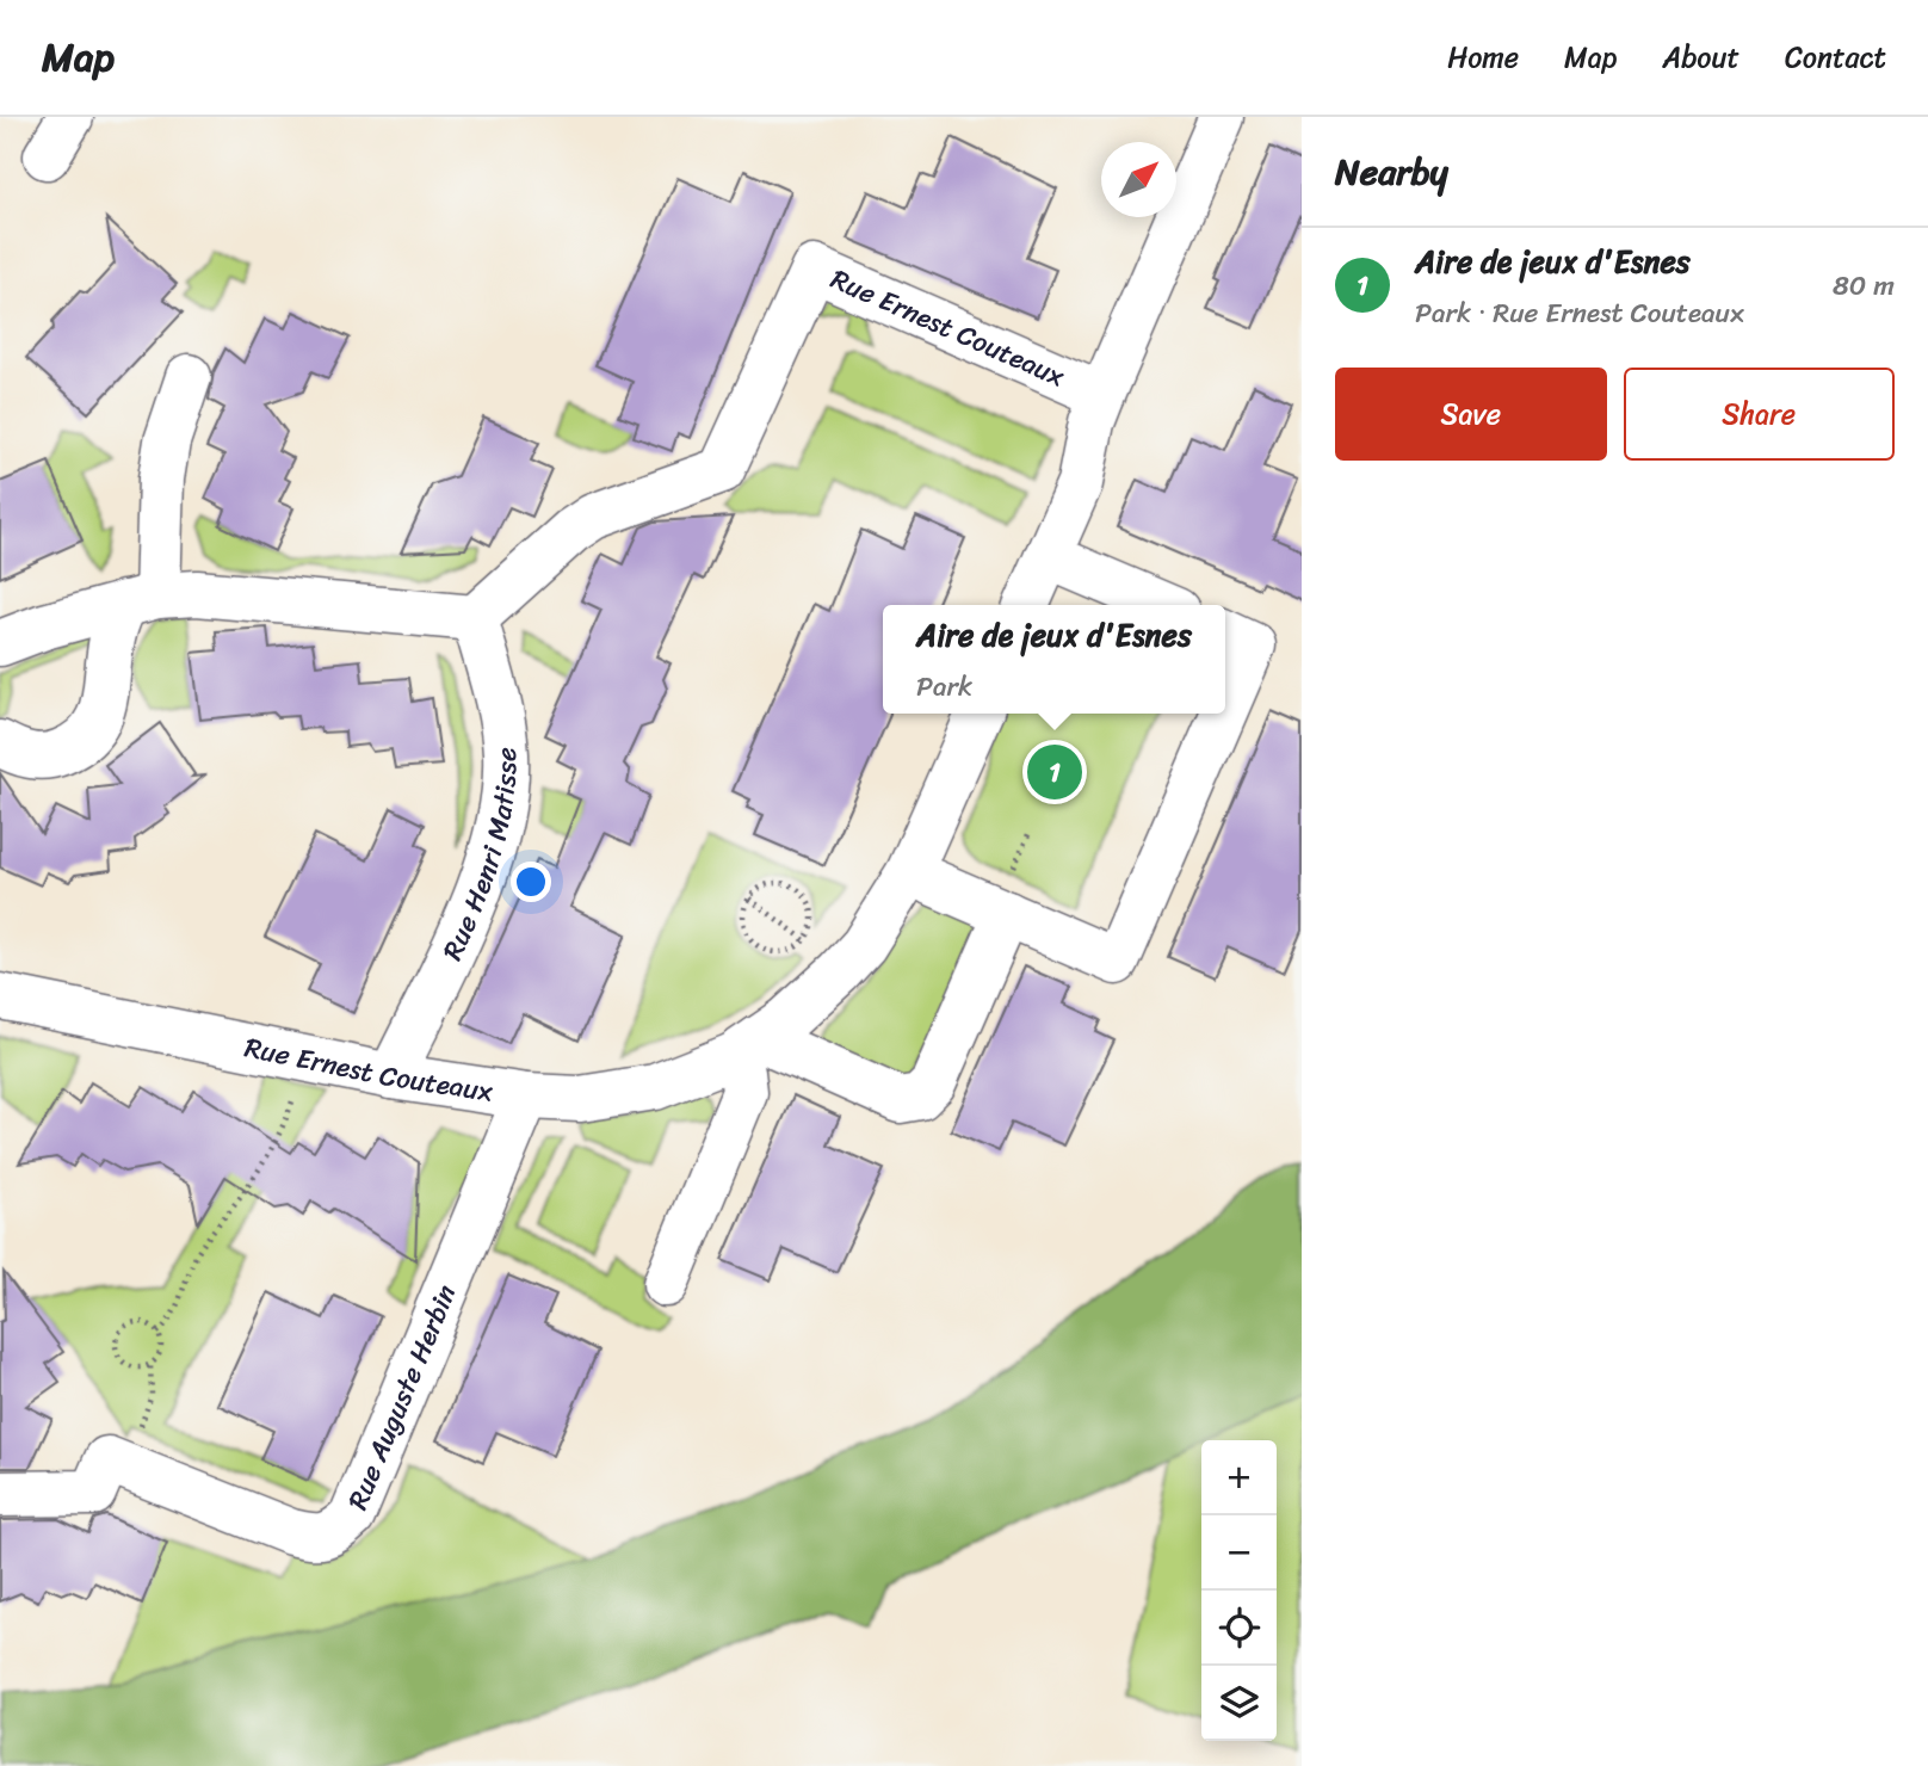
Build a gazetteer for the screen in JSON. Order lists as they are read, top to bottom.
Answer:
{
  "streets": {
    "street": ["Rue Ernest Couteaux", "Rue Henri Matisse", "Rue Auguste Herbin"]
  },
  "crossings": [
    ["Rue Ernest Couteaux", "Rue Henri Matisse"],
    ["Rue Ernest Couteaux", "Rue Auguste Herbin"]
  ],
  "north": "top right",
  "page": {
    "header": "Map",
    "nav": [
      "Home",
      "Map",
      "About",
      "Contact"
    ],
    "heading": "Nearby",
    "list": [
      {
        "mark": "1",
        "name": "Aire de jeux d'Esnes",
        "note": "Park · Rue Ernest Couteaux",
        "value": "80 m"
      }
    ],
    "buttons": ["Save", "Share"],
    "popup": ["Aire de jeux d'Esnes", "Park"],
    "pins": "1",
    "map_buttons": ["+", "−"]
  }
}
